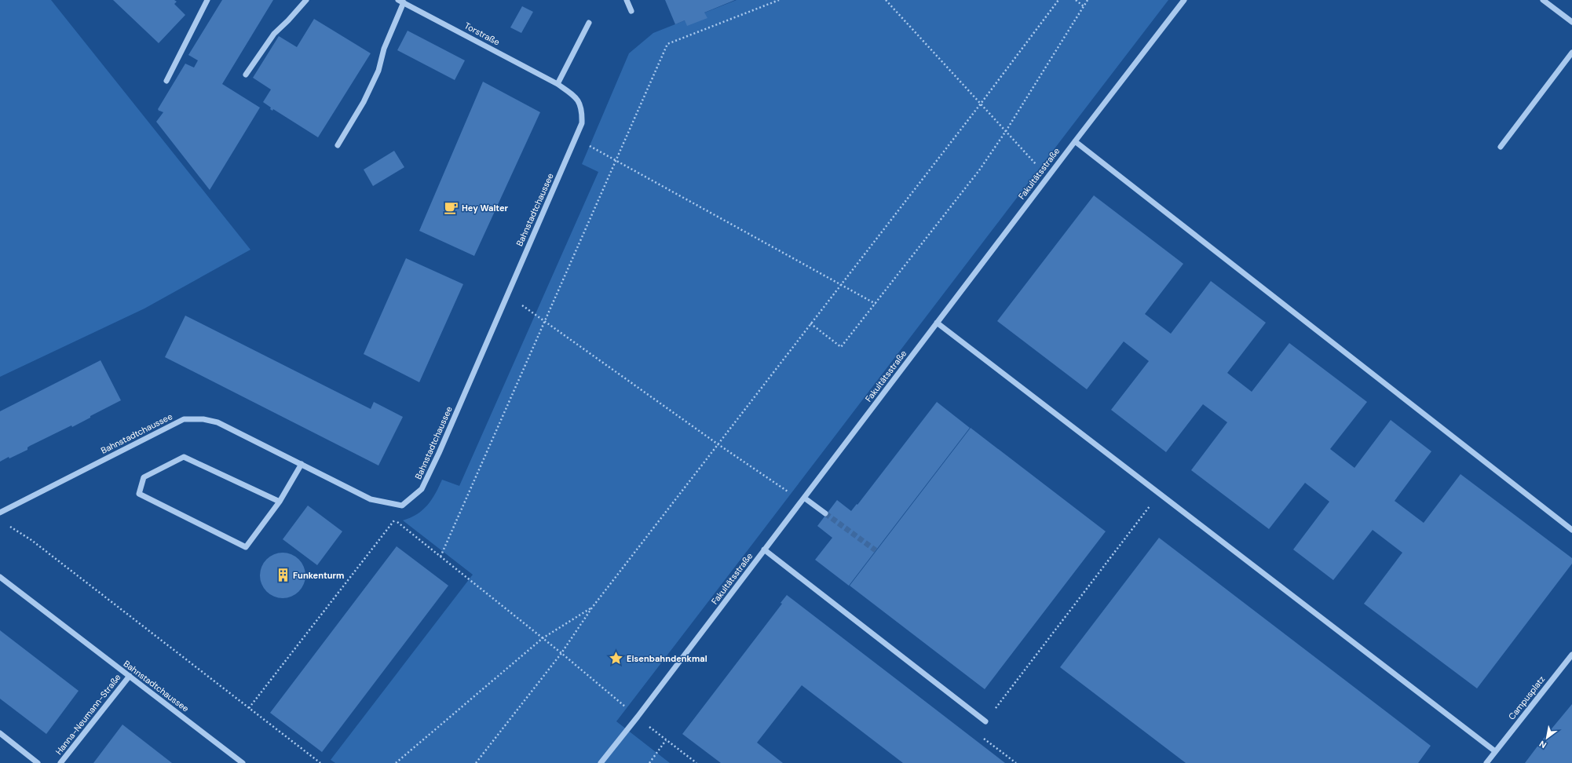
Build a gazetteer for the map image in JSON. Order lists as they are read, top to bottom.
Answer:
{
  "streets": {
    "street": [
      "Torstraße",
      "Fakultätsstraße",
      "Bahnstadtchaussee",
      "Campusplatz",
      "Hanna-Neumann-Straße"
    ]
  },
  "crossings": [
    ["Torstraße", "Bahnstadtchaussee"],
    ["Bahnstadtchaussee", "Hanna-Neumann-Straße"]
  ],
  "places": {
    "cafe": ["Hey Walter"],
    "building": ["Funkenturm"],
    "place": ["Eisenbahndenkmal"]
  },
  "north": "bottom left"
}
